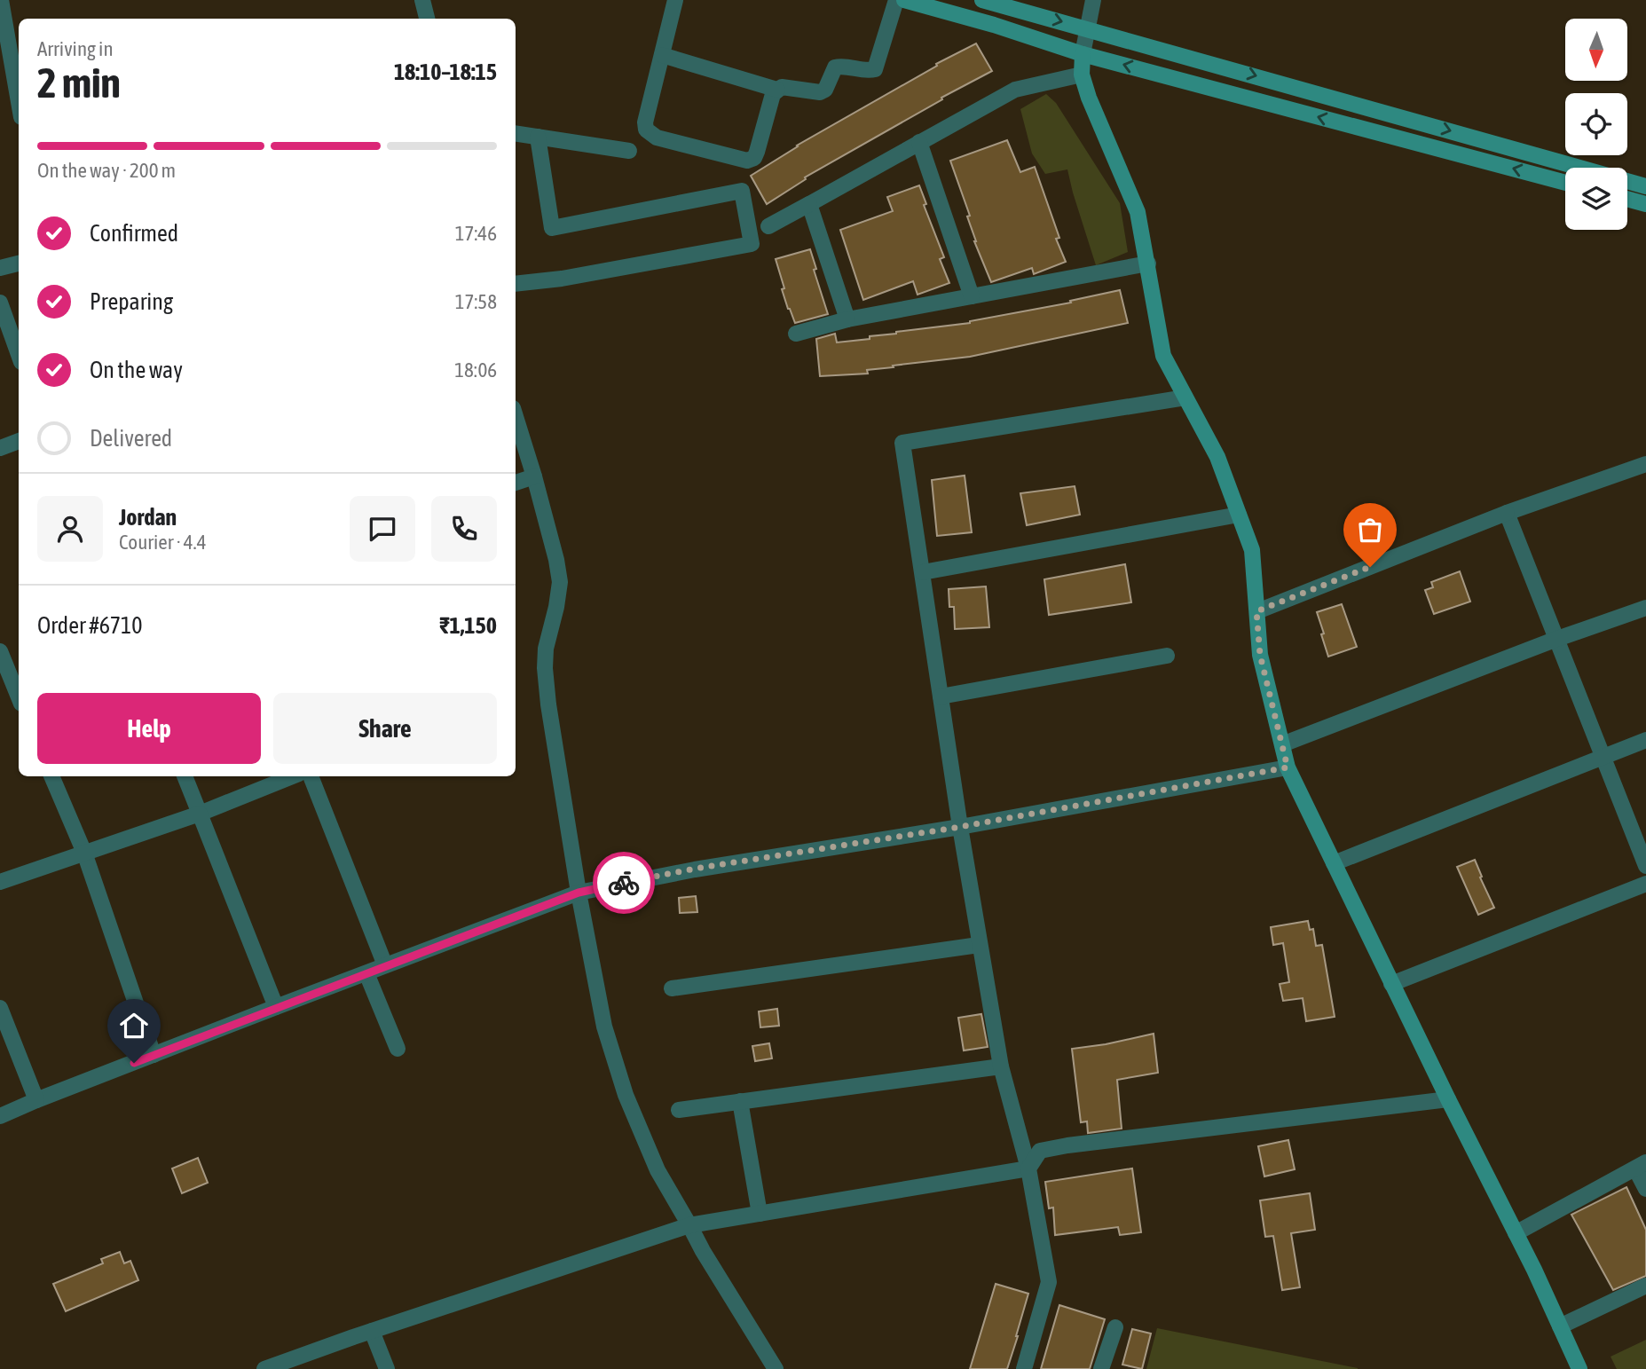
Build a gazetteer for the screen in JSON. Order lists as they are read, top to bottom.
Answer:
{
  "north": "bottom",
  "page": {
    "heading": ["2 min", "Arriving in", "18:10–18:15"],
    "panel": [
      "Jordan",
      "Courier · 4.4",
      "Order #6710",
      "₹1,150"
    ],
    "bar": "On the way · 200 m",
    "list": [
      ["Confirmed", "17:46"],
      ["Preparing", "17:58"],
      ["On the way", "18:06"],
      "Delivered"
    ],
    "buttons": ["Help", "Share"]
  }
}
